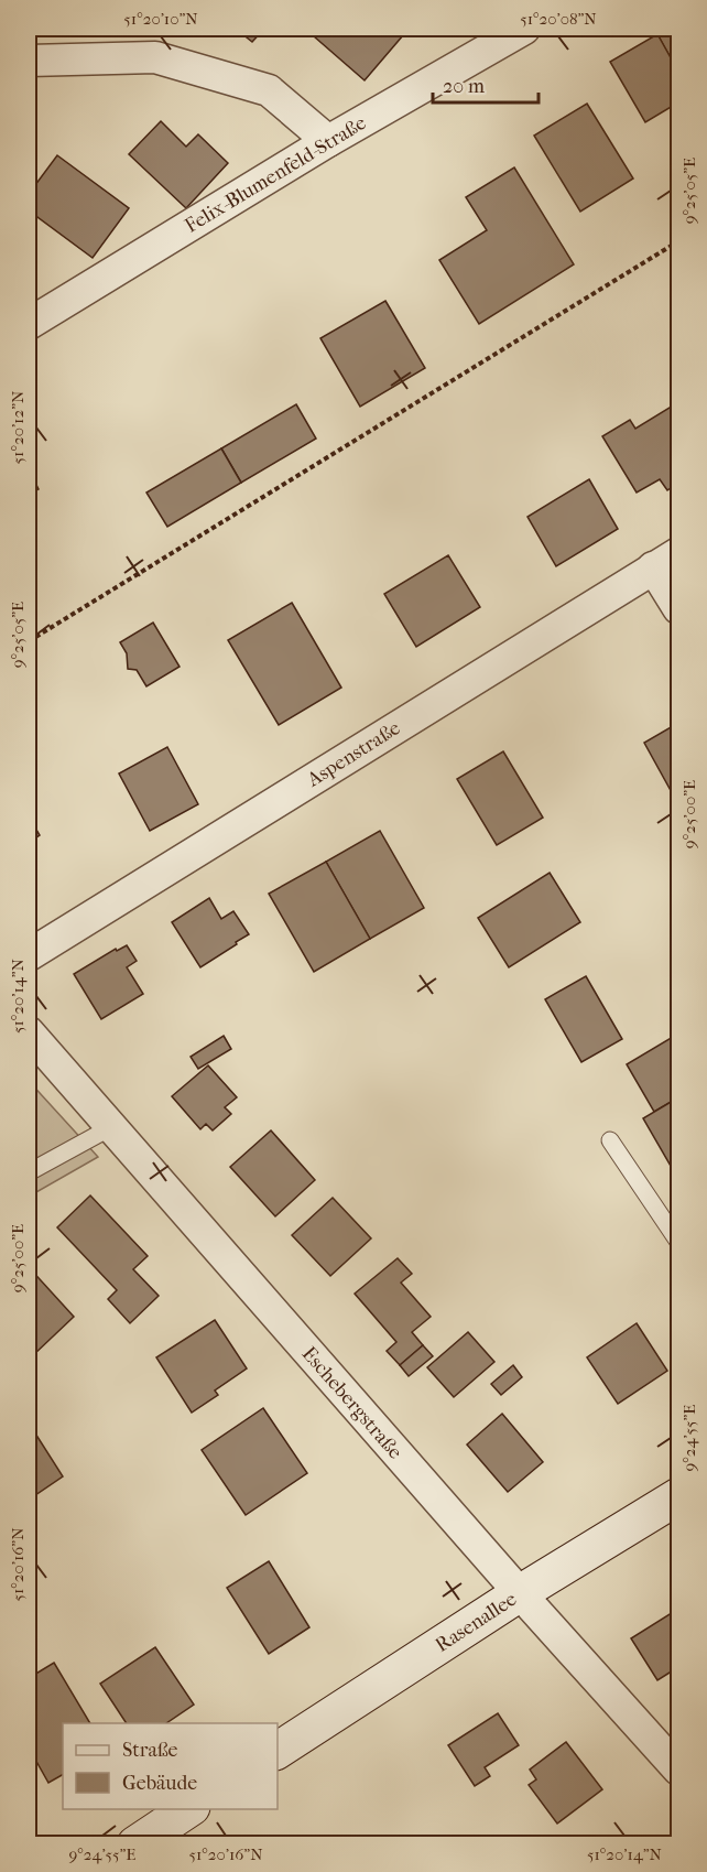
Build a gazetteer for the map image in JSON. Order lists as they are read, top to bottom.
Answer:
{
  "streets": {
    "main road": ["Rasenallee"],
    "street": ["Felix-Blumenfeld-Straße", "Aspenstraße", "Eschebergstraße"]
  },
  "crossings": [
    ["Eschebergstraße", "Rasenallee"]
  ],
  "legend": ["Straße", "Gebäude"],
  "scale_bar": "20 m",
  "coordinates": [
    "51°20'10\"N",
    "51°20'08\"N",
    "9°25'05\"E",
    "51°20'12\"N",
    "9°25'00\"E",
    "51°20'14\"N",
    "9°24'55\"E",
    "51°20'16\"N"
  ]
}
